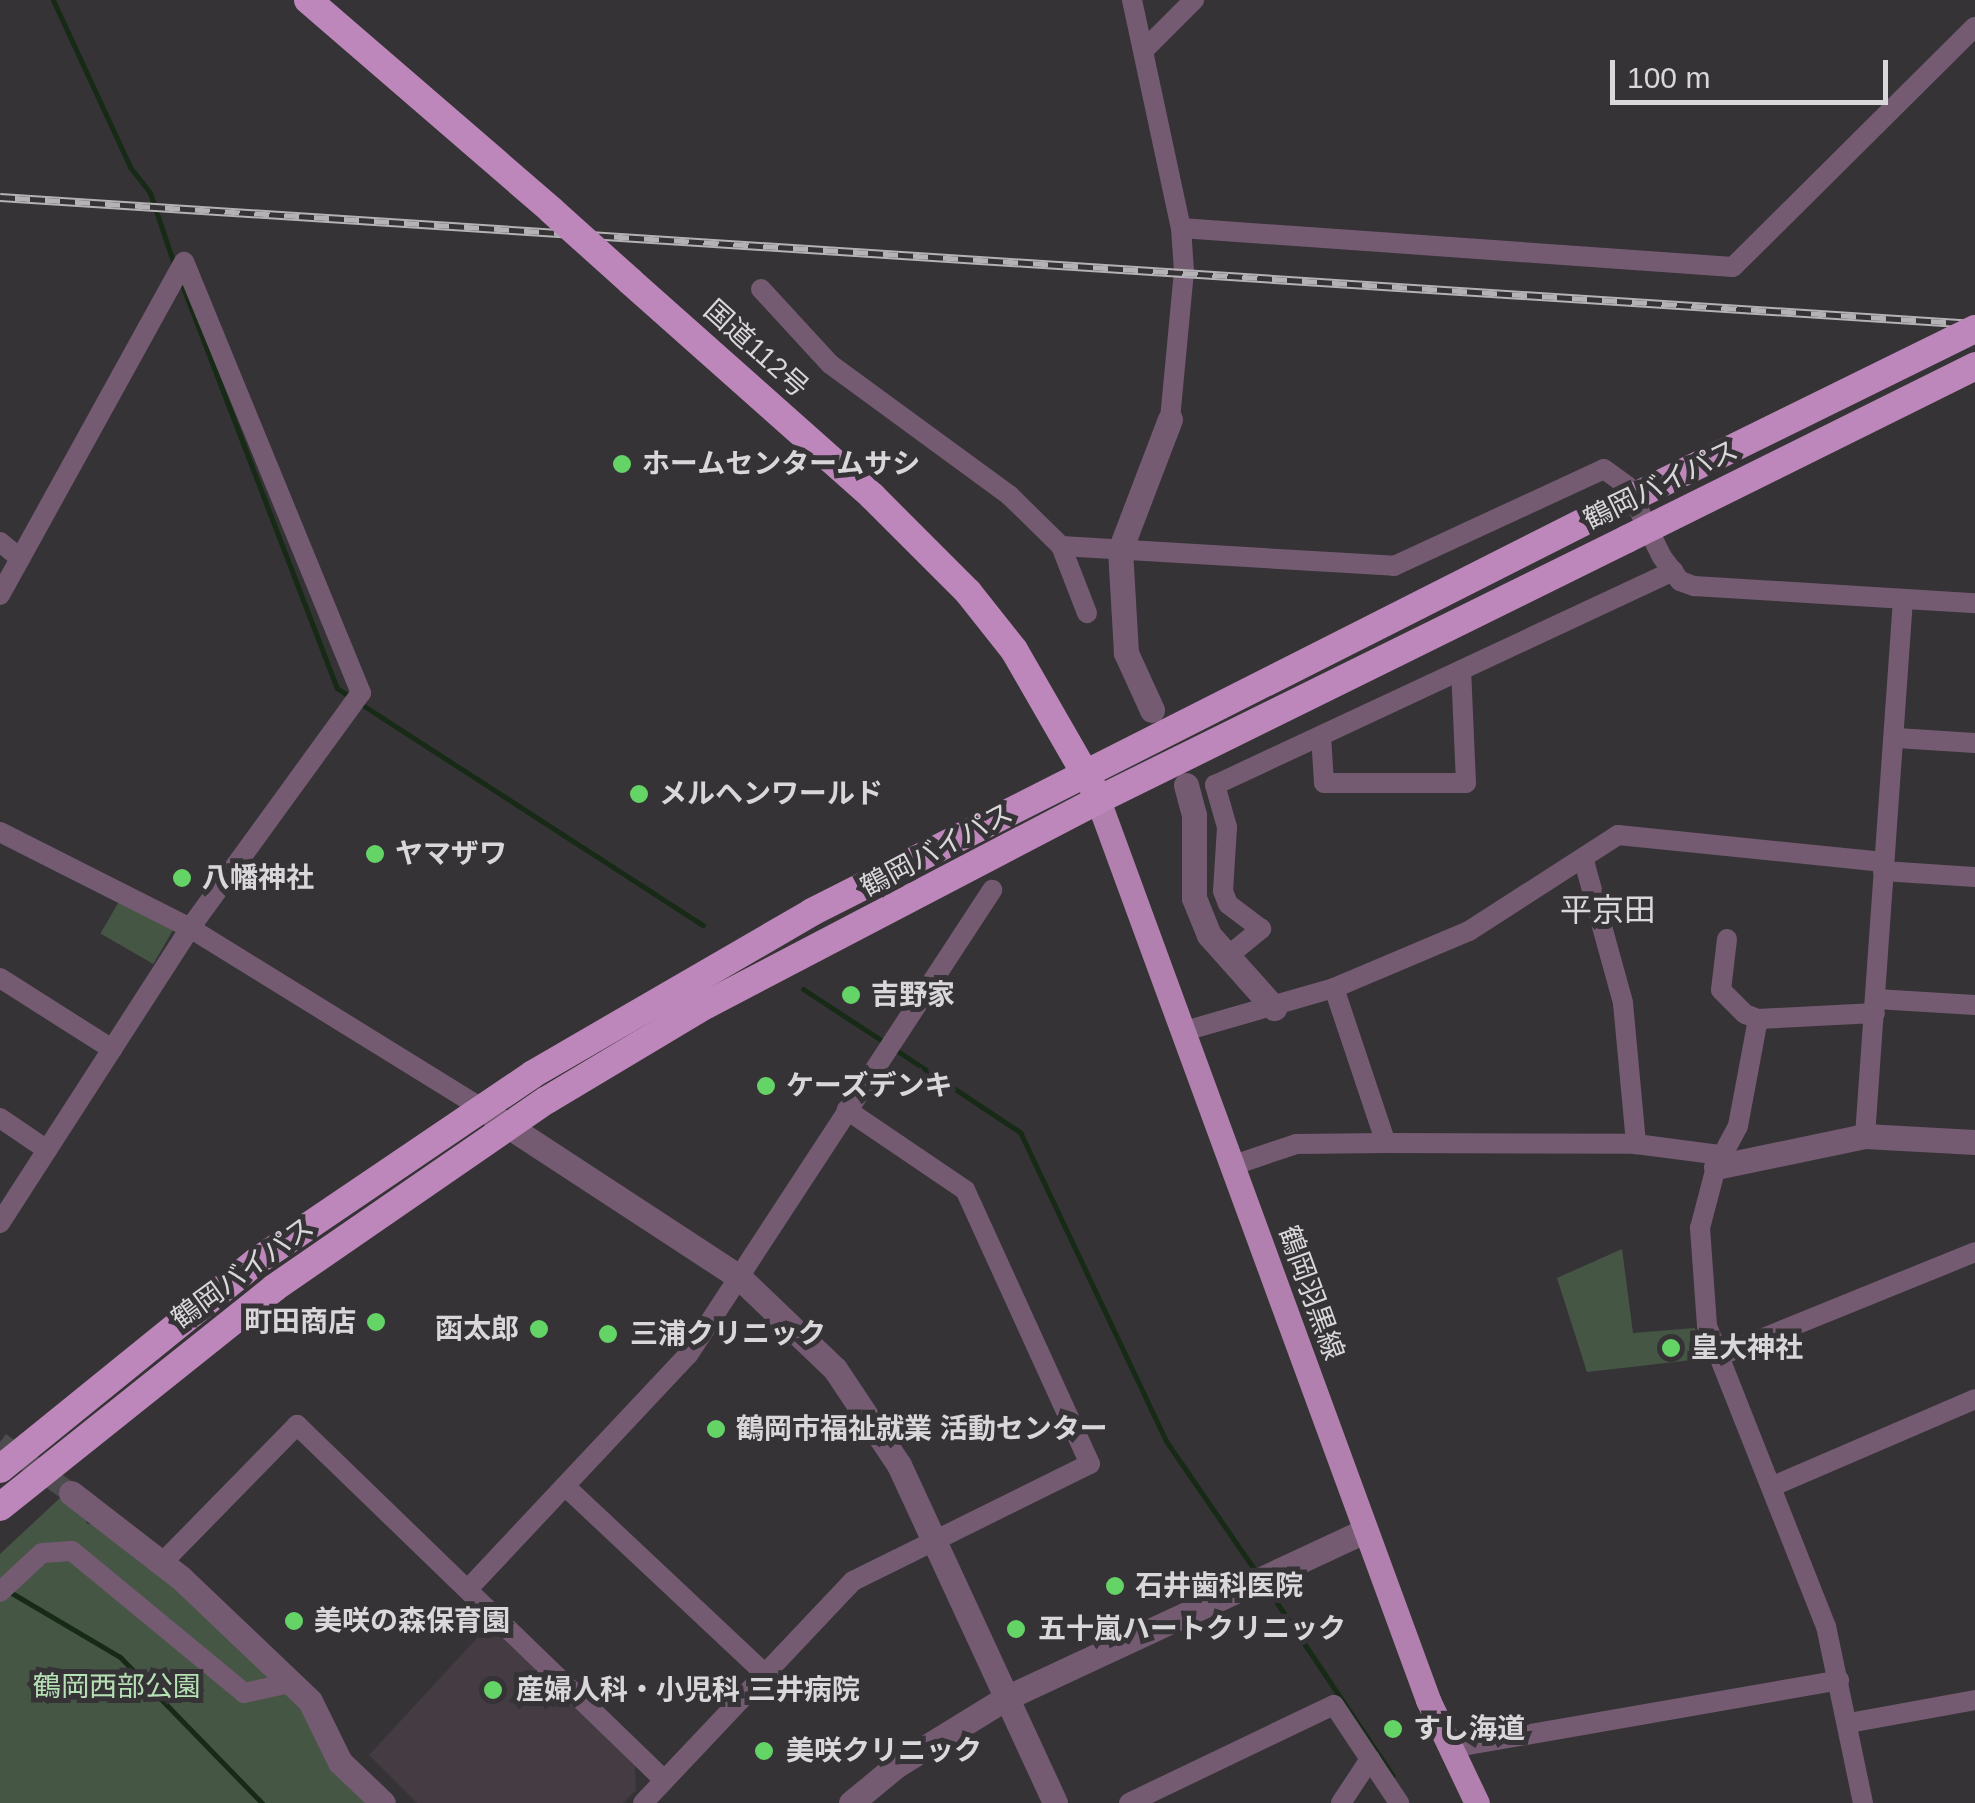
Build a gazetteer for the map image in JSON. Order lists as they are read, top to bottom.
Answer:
{
  "streets": {
    "highway": ["国道112号", "鶴岡バイパス"],
    "main road": ["鶴岡羽黒線"]
  },
  "crossings": [
    ["国道112号", "鶴岡バイパス"],
    ["国道112号", "鶴岡羽黒線"],
    ["鶴岡バイパス", "鶴岡羽黒線"]
  ],
  "districts": ["平京田"],
  "parks": ["鶴岡西部公園"],
  "places": [
    "ホームセンタームサシ",
    "メルヘンワールド",
    "ヤマザワ",
    "八幡神社",
    "吉野家",
    "ケーズデンキ",
    "町田商店",
    "函太郎",
    "三浦クリニック",
    "皇大神社",
    "鶴岡市福祉就業 活動センター",
    "石井歯科医院",
    "美咲の森保育園",
    "五十嵐ハートクリニック",
    "産婦人科・小児科 三井病院",
    "すし海道",
    "美咲クリニック"
  ],
  "scale_bar": "100 m"
}
